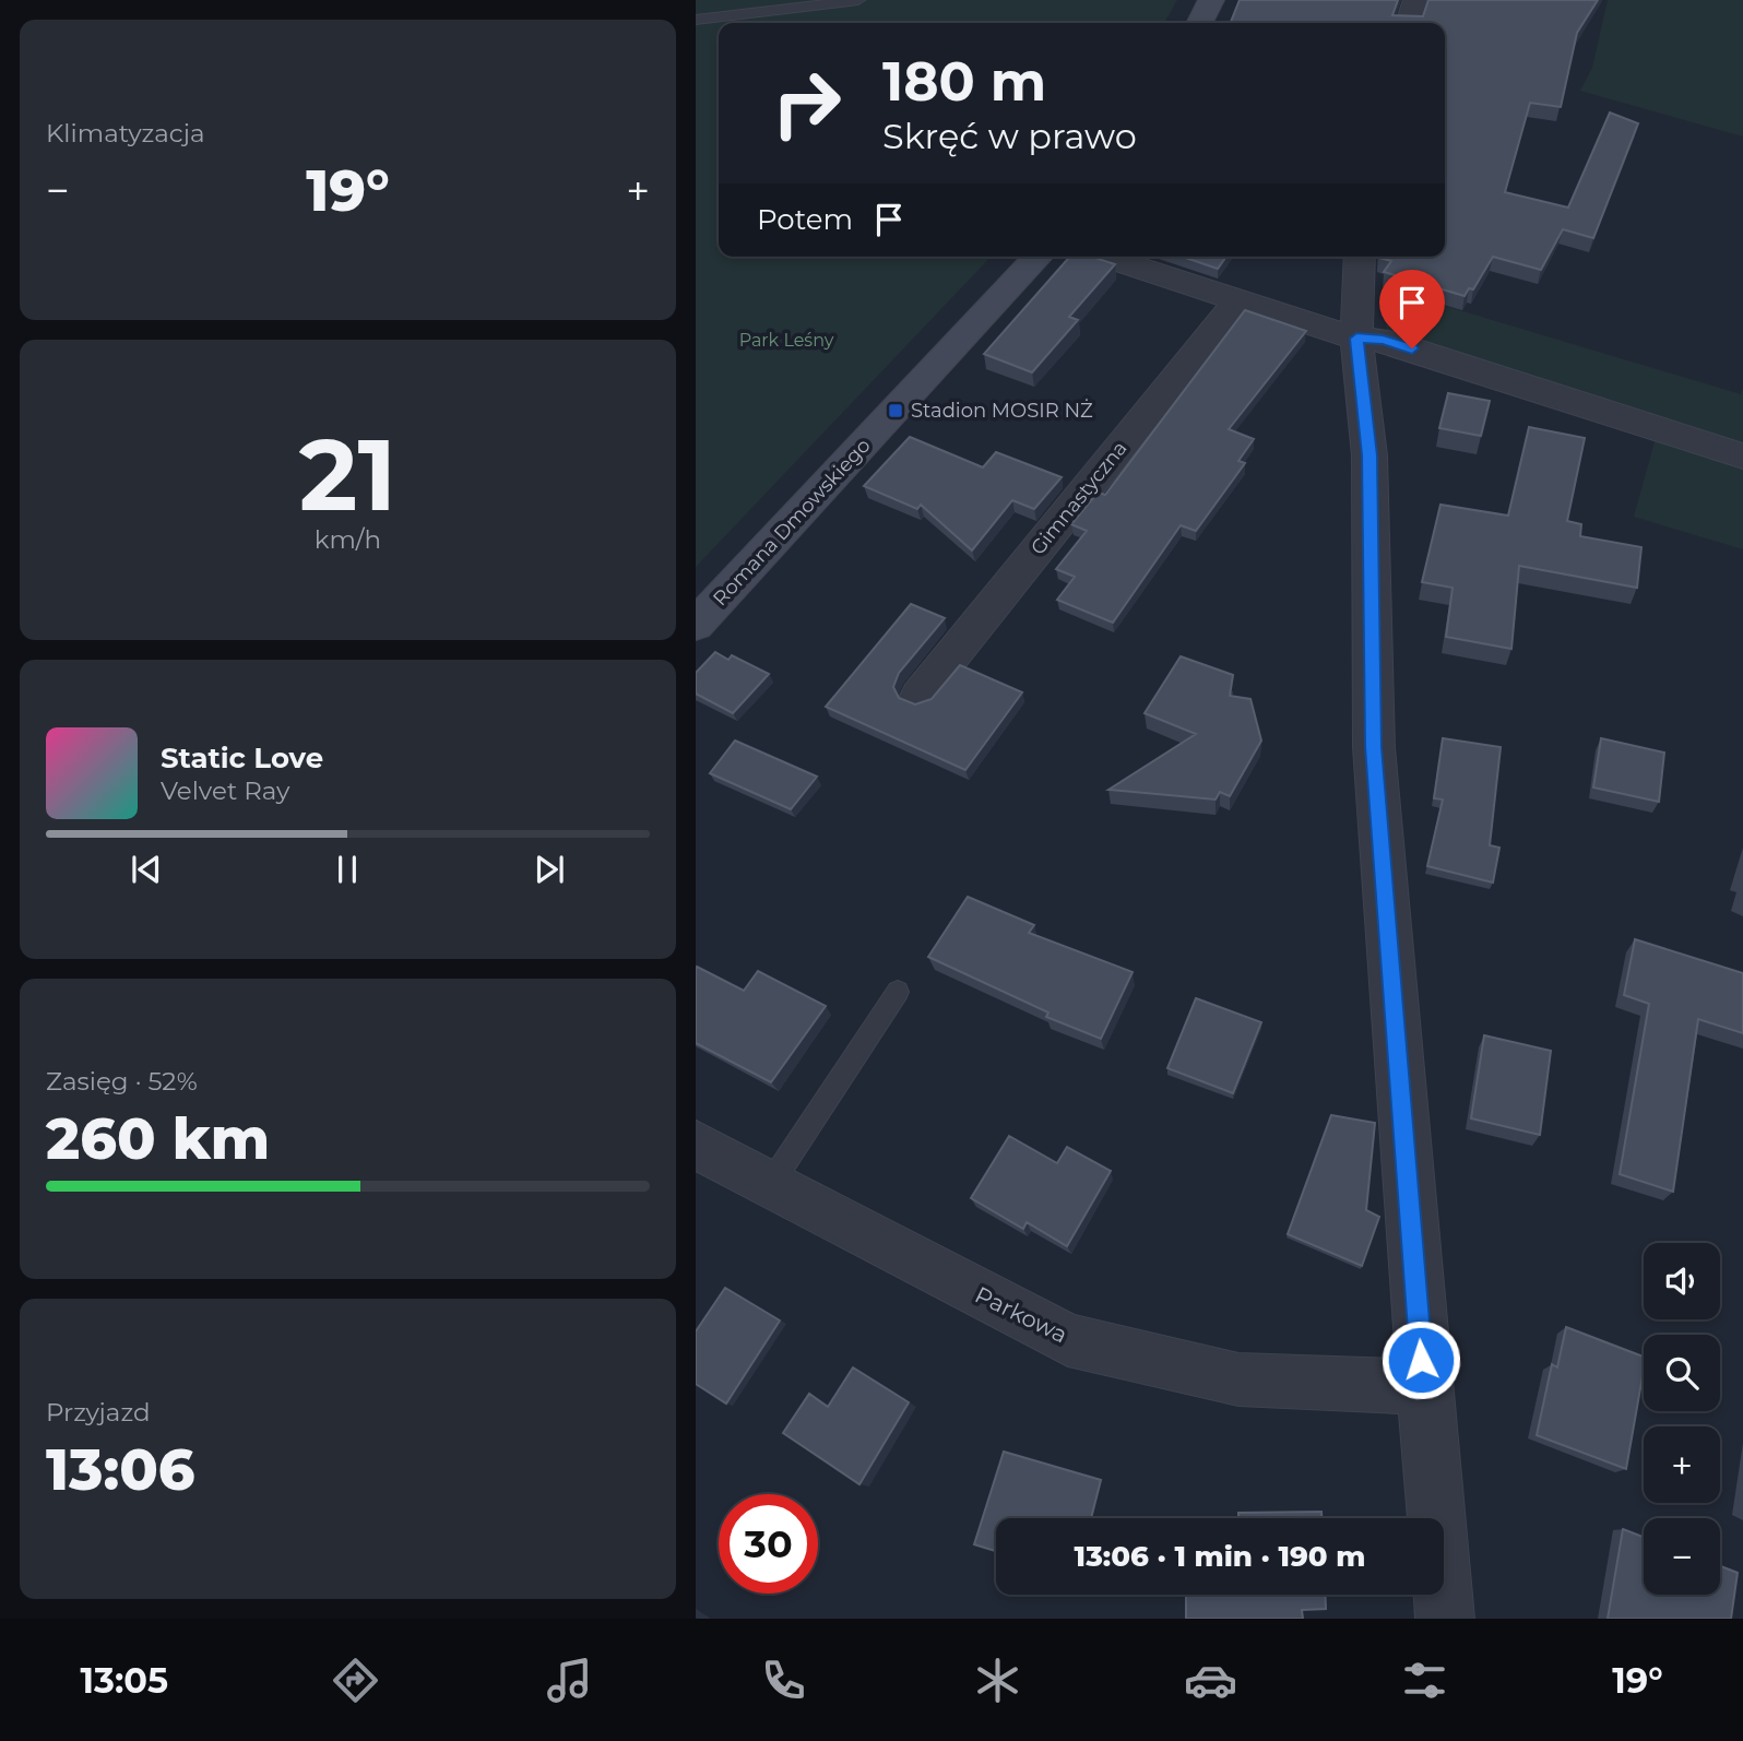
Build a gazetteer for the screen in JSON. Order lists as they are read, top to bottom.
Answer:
{
  "streets": {
    "street": ["Gimnastyczna", "Romana Dmowskiego", "Parkowa"]
  },
  "parks": ["Park Leśny"],
  "places": {
    "transit": ["Stadion MOSIR NŻ"]
  },
  "page": {
    "tile": [
      "Klimatyzacja",
      ["21", "km/h"],
      ["Zasięg · 52%", "260 km"],
      ["Przyjazd", "13:06"]
    ],
    "turn": ["180 m", "Skręć w prawo"],
    "heat": ["−", "19°", "+"],
    "then": "Potem",
    "song": ["Static Love", "Velvet Ray"],
    "map_buttons": ["+", "−"],
    "limit": "30",
    "trip": "13:06 · 1 min · 190 m",
    "tabs": ["13:05", "19°"]
  }
}
